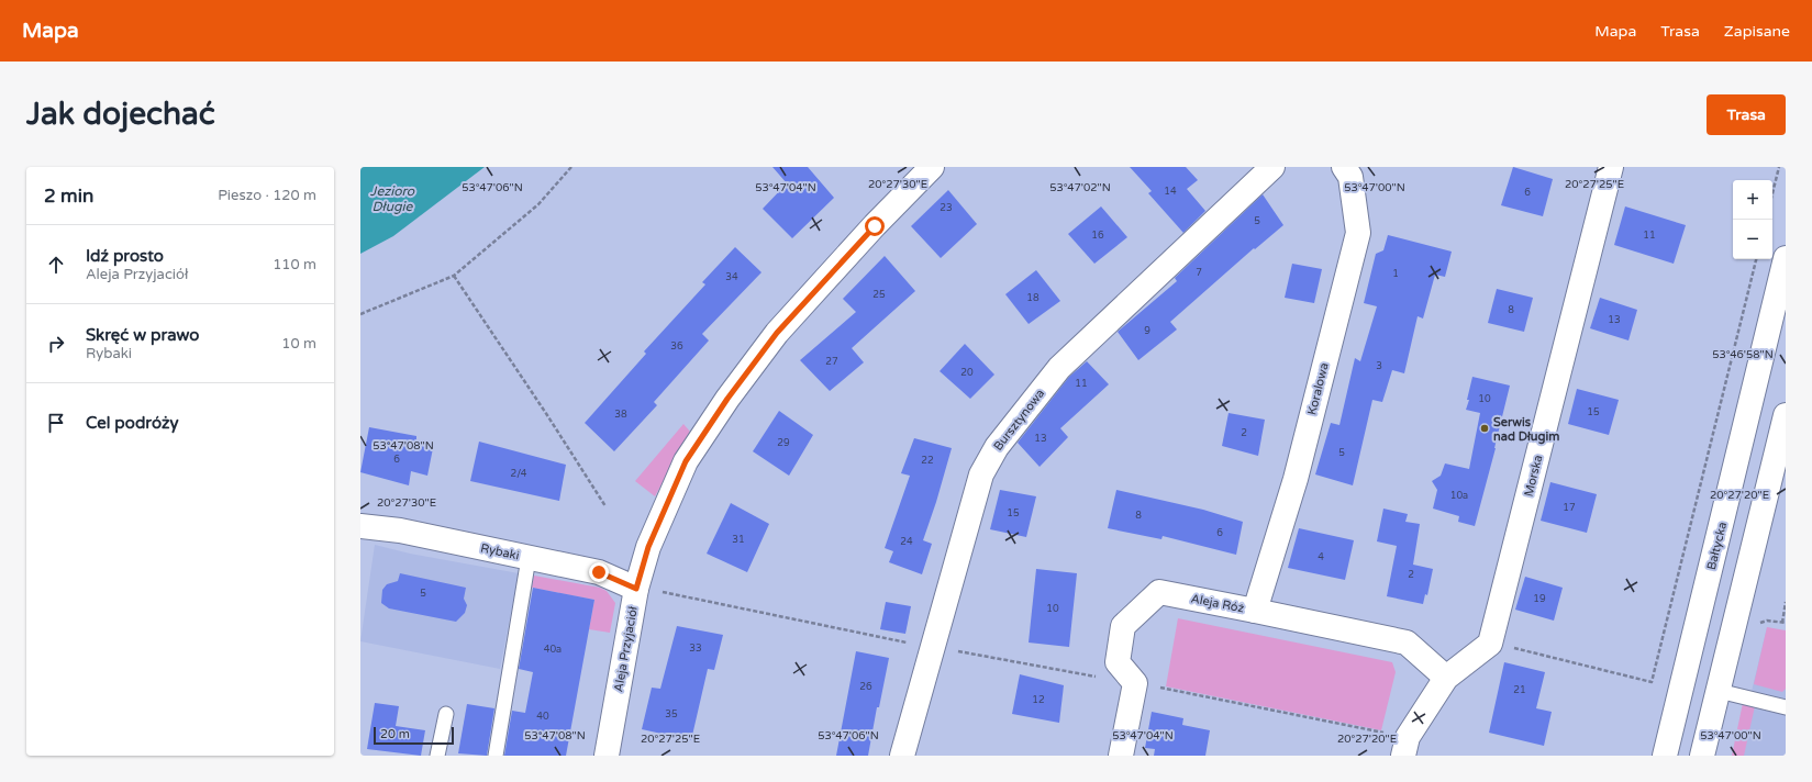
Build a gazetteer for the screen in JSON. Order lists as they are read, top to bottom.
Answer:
{
  "streets": {
    "street": [
      "Koralowa",
      "Bursztynowa",
      "Morska",
      "Bałtycka",
      "Rybaki",
      "Aleja Róż",
      "Aleja Przyjaciół"
    ]
  },
  "crossings": [
    ["Koralowa", "Aleja Róż"],
    ["Morska", "Aleja Róż"],
    ["Rybaki", "Aleja Przyjaciół"]
  ],
  "water": ["Jezioro Długie"],
  "places": ["Serwis nad Długim"],
  "house_numbers": [
    "14",
    "6",
    "23",
    "5",
    "16",
    "11",
    "7",
    "1",
    "34",
    "25",
    "18",
    "8",
    "13",
    "9",
    "36",
    "27",
    "3",
    "20",
    "11",
    "10",
    "15",
    "38",
    "2",
    "13",
    "29",
    "5",
    "6",
    "22",
    "2/4",
    "10a",
    "17",
    "15",
    "8",
    "6",
    "31",
    "24",
    "4",
    "2",
    "5",
    "19",
    "10",
    "33",
    "40a",
    "26",
    "21",
    "12",
    "35",
    "40"
  ],
  "scale_bar": "20 m",
  "page": {
    "header": "Mapa",
    "nav": ["Mapa", "Trasa", "Zapisane"],
    "buttons": "Trasa",
    "title": "Jak dojechać",
    "heading": ["2 min", "Pieszo · 120 m"],
    "map_buttons": ["+", "−"],
    "list": [
      ["Idź prosto", "Aleja Przyjaciół", "110 m"],
      ["Skręć w prawo", "Rybaki", "10 m"],
      "Cel podróży"
    ],
    "scale": "20 m"
  },
  "coordinates": [
    "20°27'25\"E",
    "20°27'30\"E",
    "53°47'06\"N",
    "53°47'04\"N",
    "53°47'02\"N",
    "53°47'00\"N",
    "53°46'58\"N",
    "53°47'08\"N",
    "20°27'20\"E"
  ]
}
